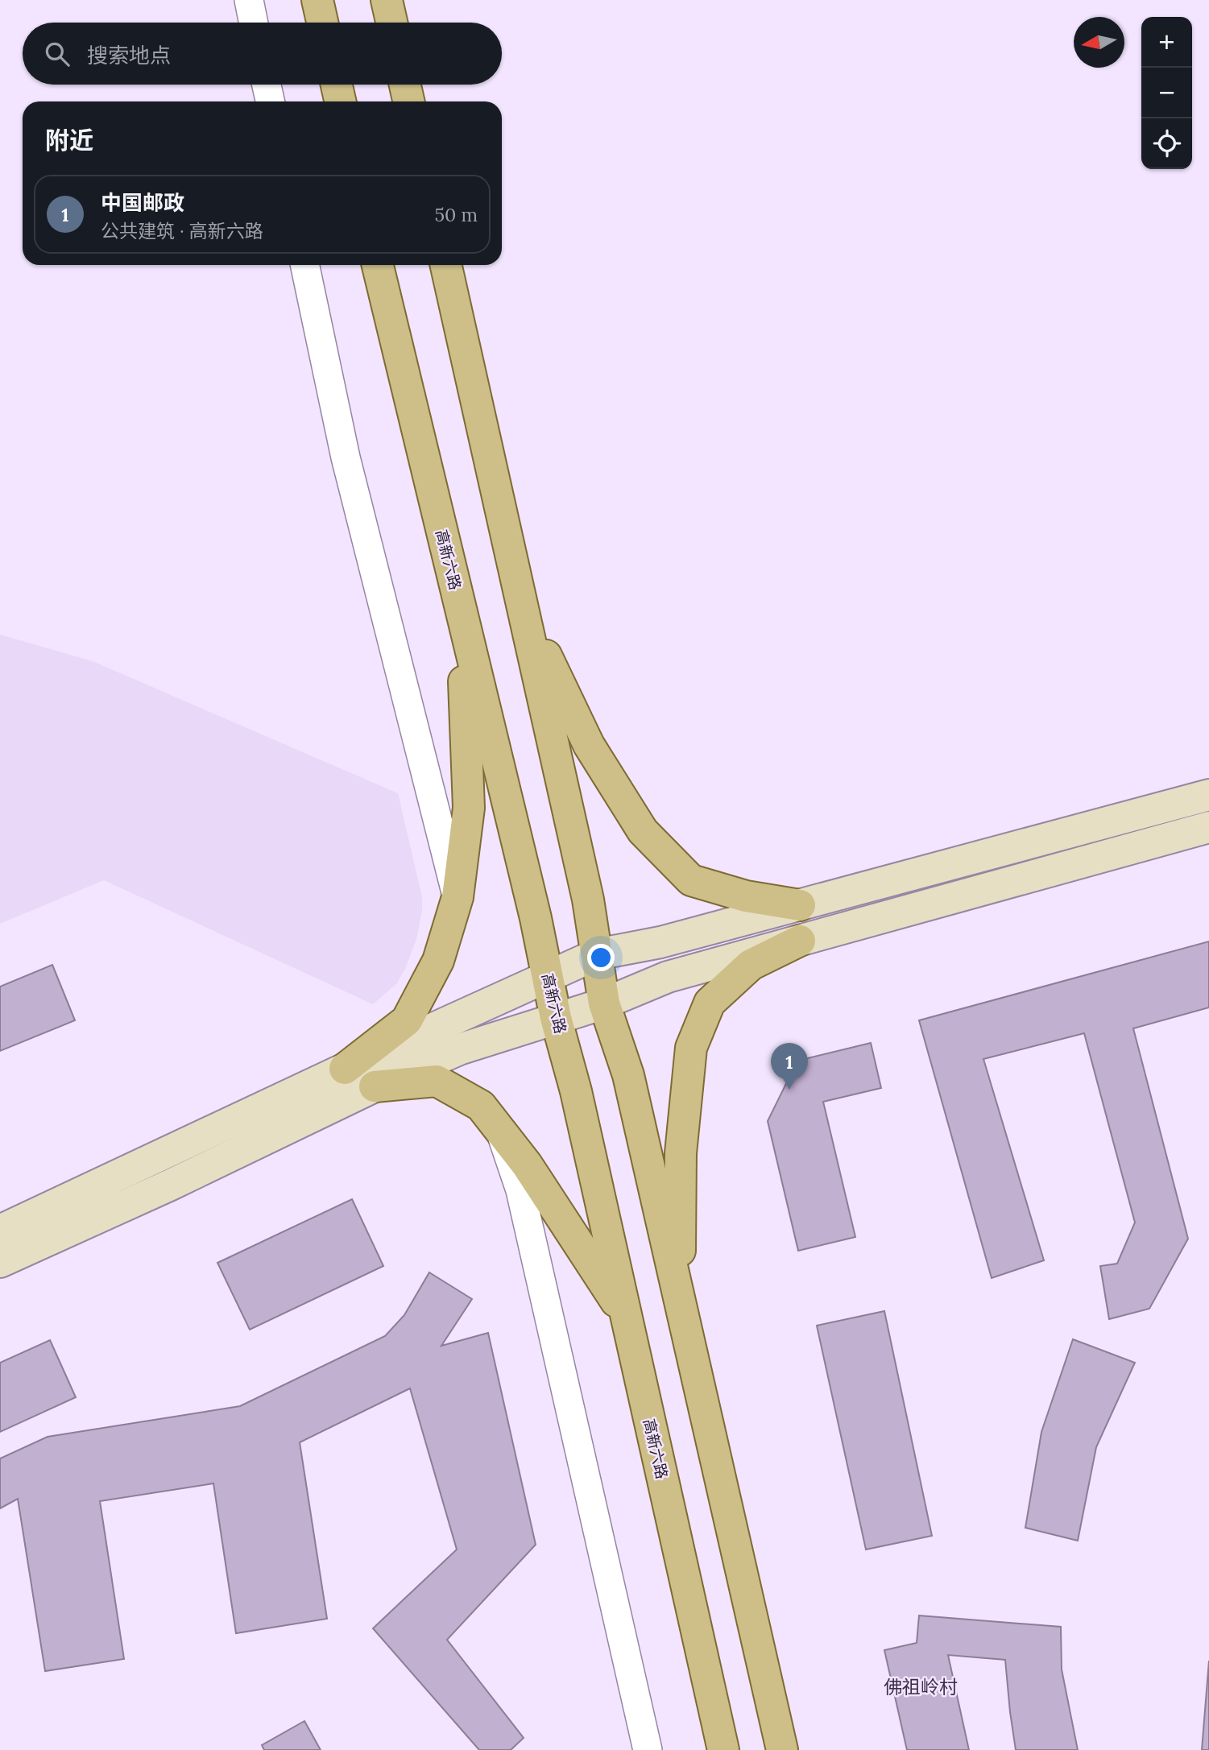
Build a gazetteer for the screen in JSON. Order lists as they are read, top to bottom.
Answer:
{
  "streets": {
    "main road": ["高新六路"]
  },
  "districts": ["佛祖岭村"],
  "north": "left",
  "page": {
    "map_buttons": ["+", "−"],
    "search": "搜索地点",
    "heading": "附近",
    "list": [
      {
        "mark": "1",
        "name": "中国邮政",
        "note": "公共建筑 · 高新六路",
        "value": "50 m"
      }
    ],
    "pins": "1"
  }
}
